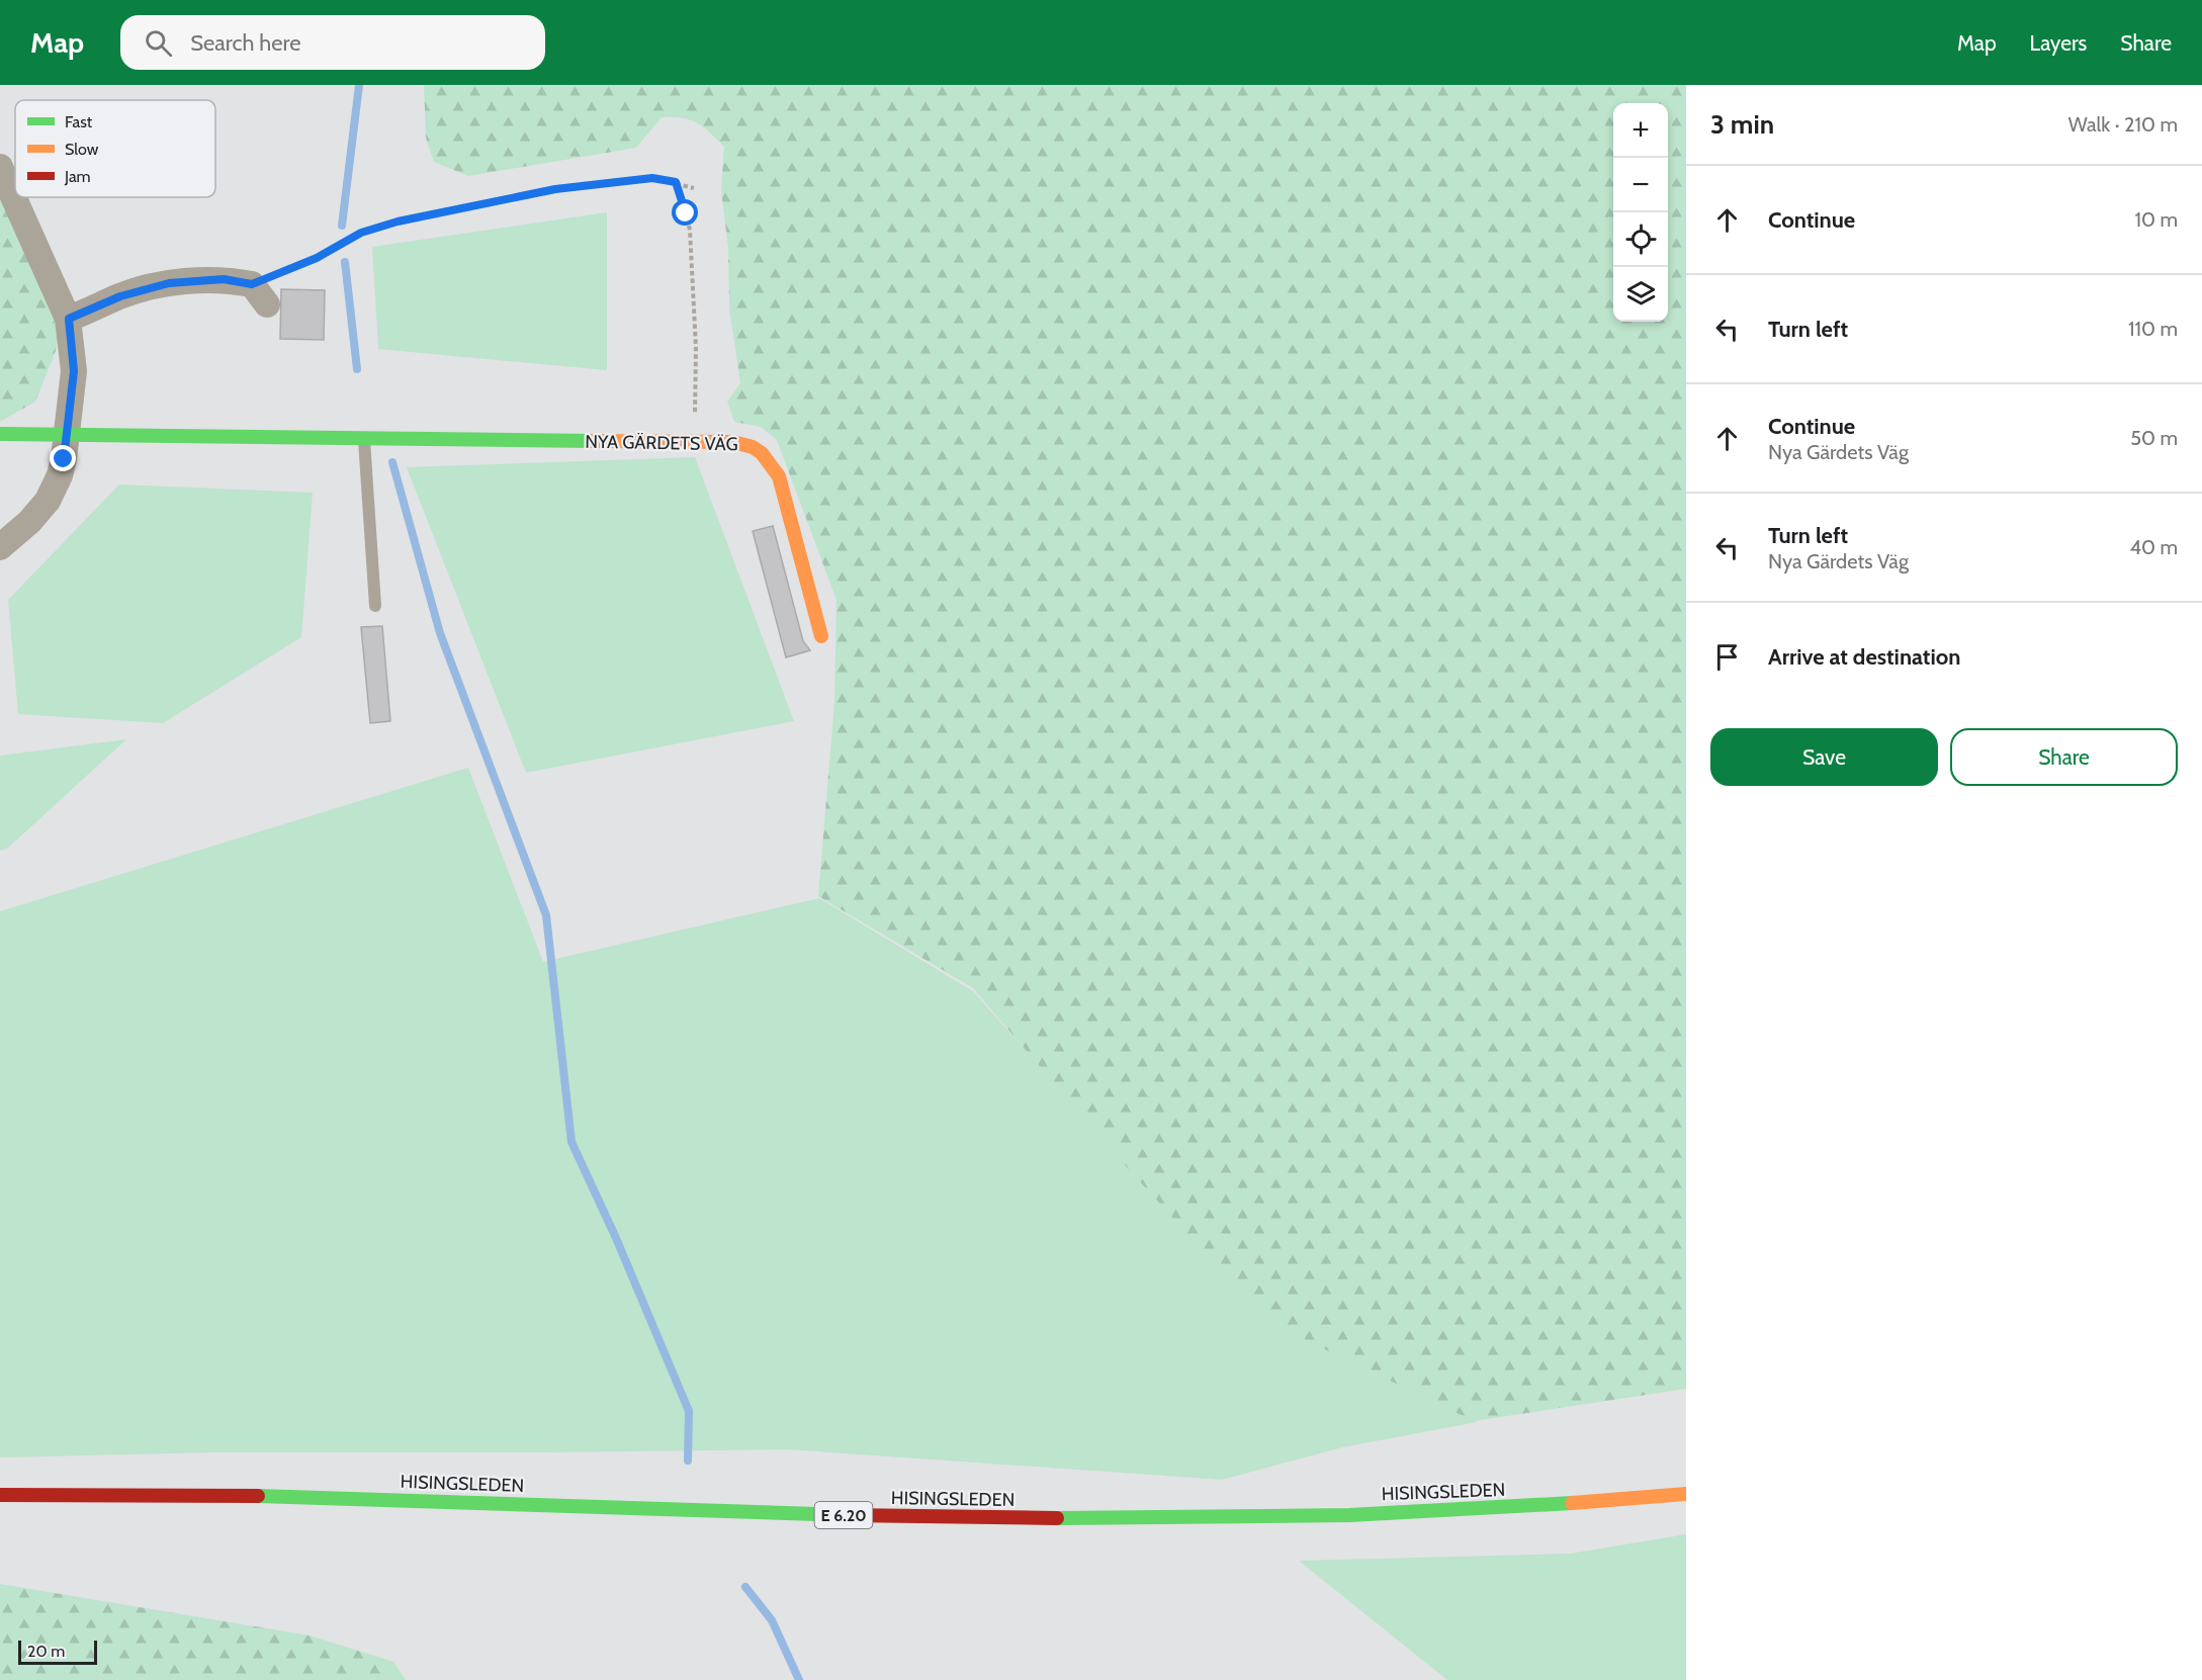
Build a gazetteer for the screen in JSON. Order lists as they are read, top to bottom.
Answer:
{
  "streets": {
    "main road": ["NYA GÄRDETS VÄG", "HISINGSLEDEN", "E 6.20"]
  },
  "legend": ["Fast", "Slow", "Jam"],
  "scale_bar": "20 m",
  "page": {
    "header": "Map",
    "search": "Search here",
    "nav": ["Map", "Layers", "Share"],
    "heading": ["3 min", "Walk · 210 m"],
    "map_buttons": ["+", "−"],
    "list": [
      ["Continue", "10 m"],
      ["Turn left", "110 m"],
      ["Continue", "Nya Gärdets Väg", "50 m"],
      ["Turn left", "Nya Gärdets Väg", "40 m"],
      "Arrive at destination"
    ],
    "buttons": ["Save", "Share"],
    "scale": "20 m"
  }
}
